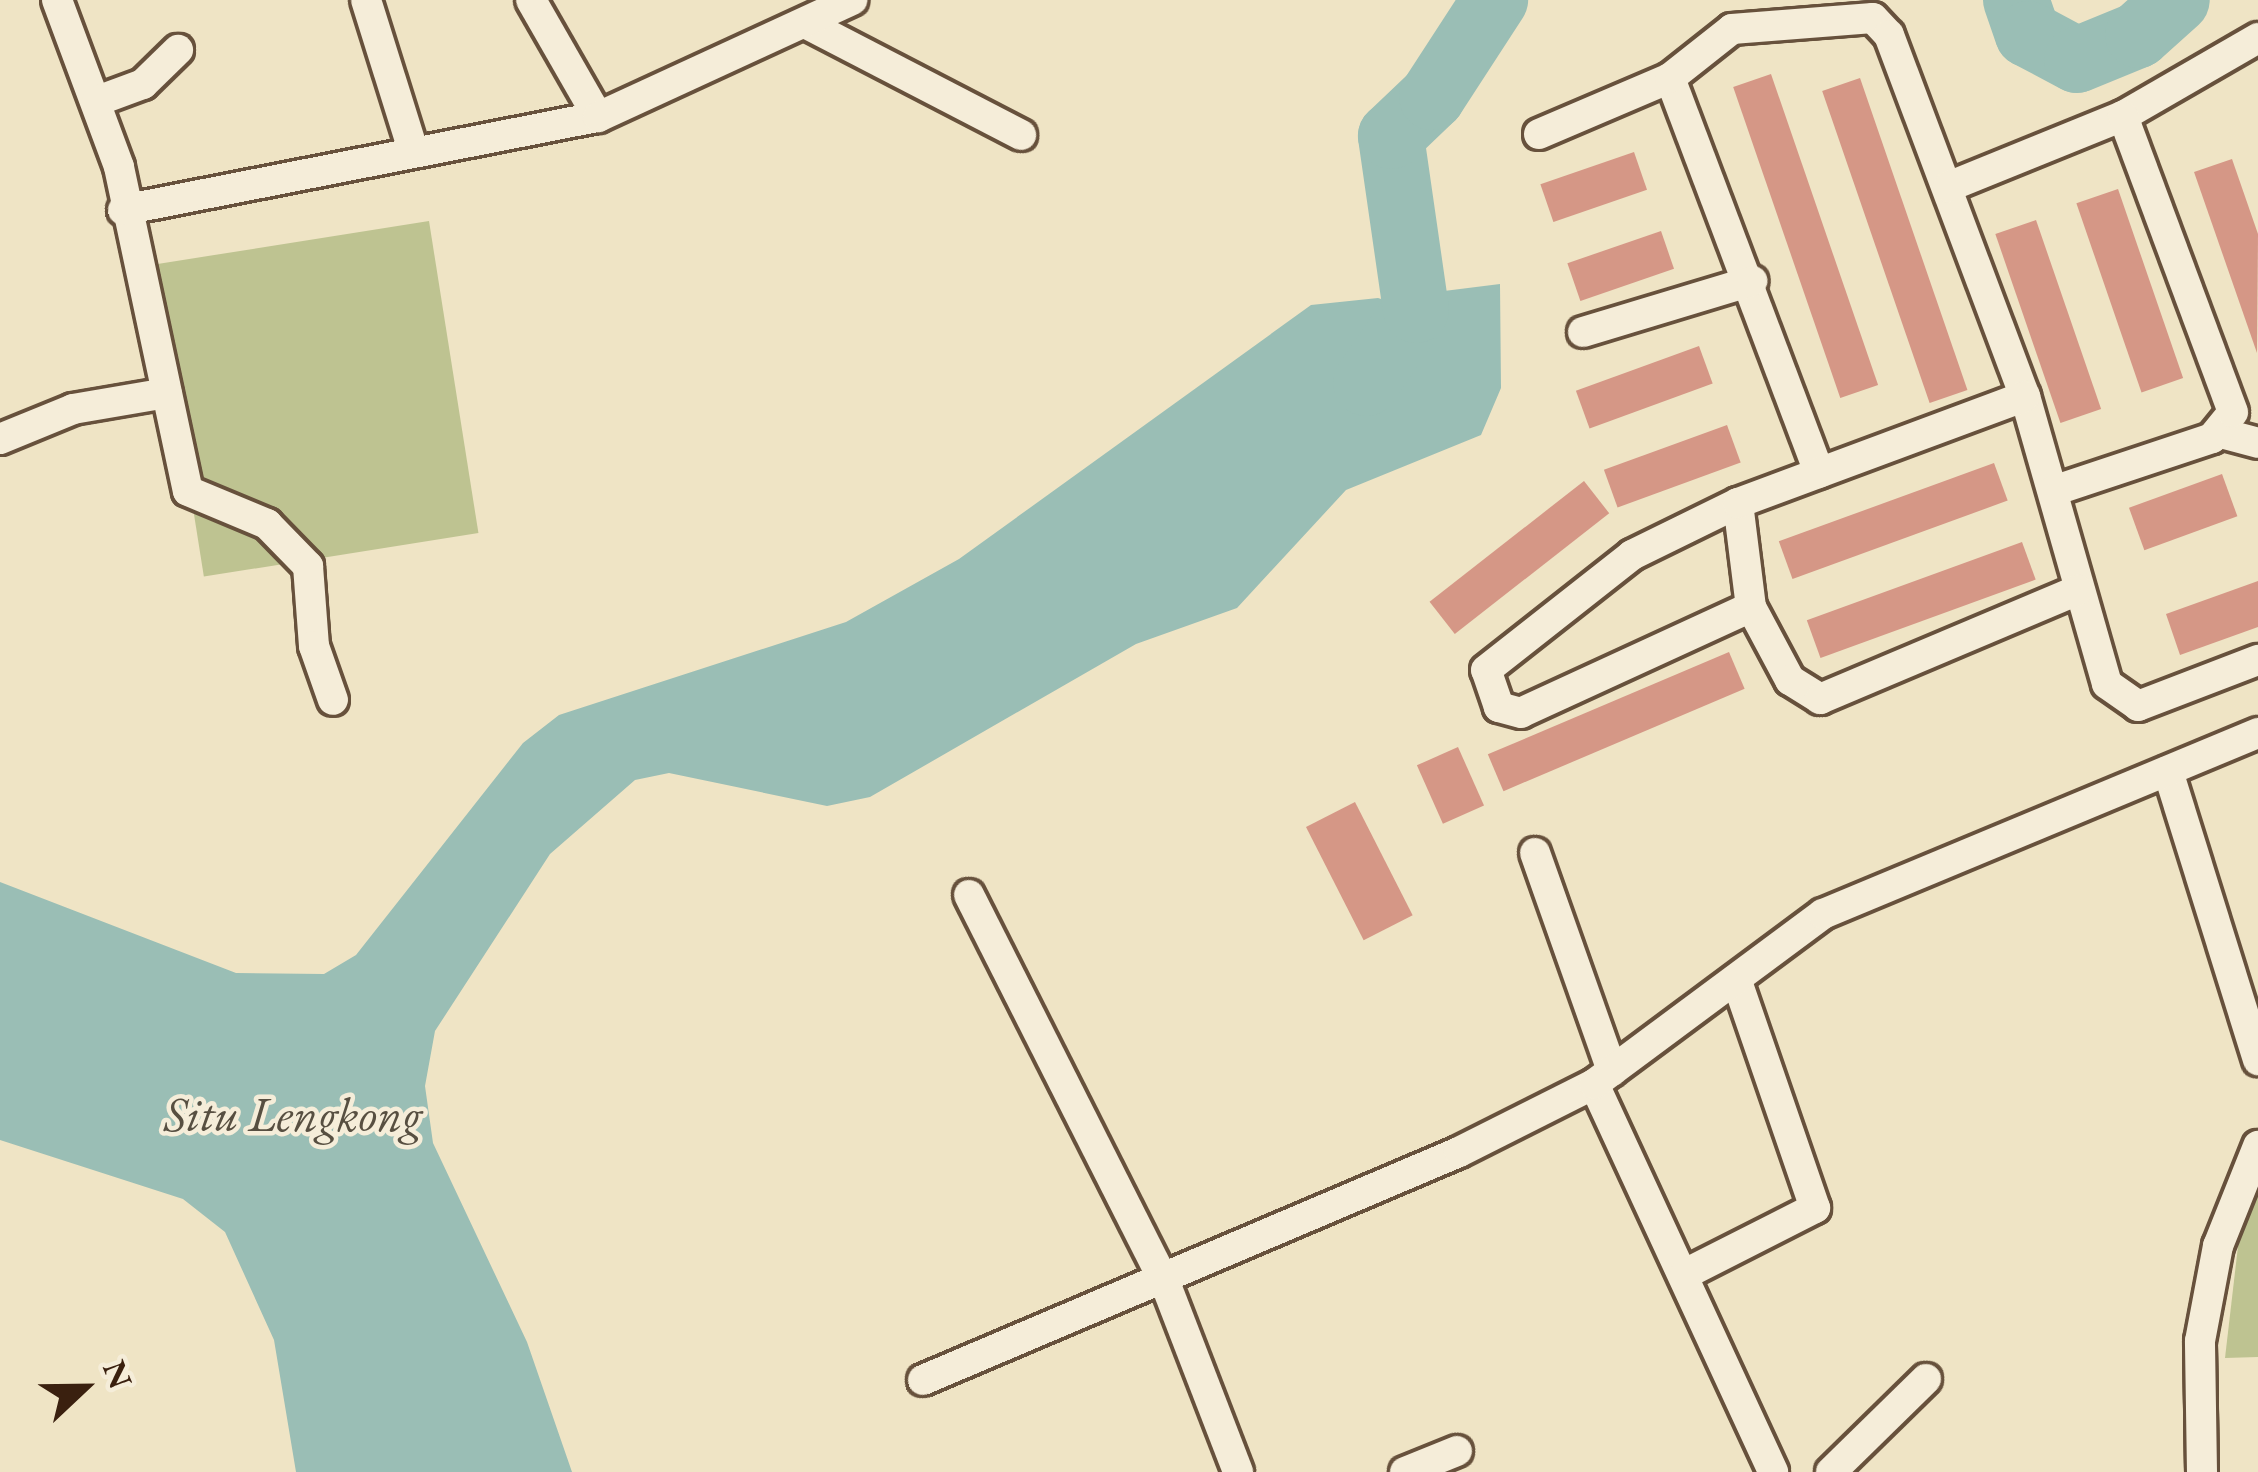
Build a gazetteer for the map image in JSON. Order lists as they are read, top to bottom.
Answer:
{
  "water": ["Situ Lengkong"],
  "north": "right"
}
